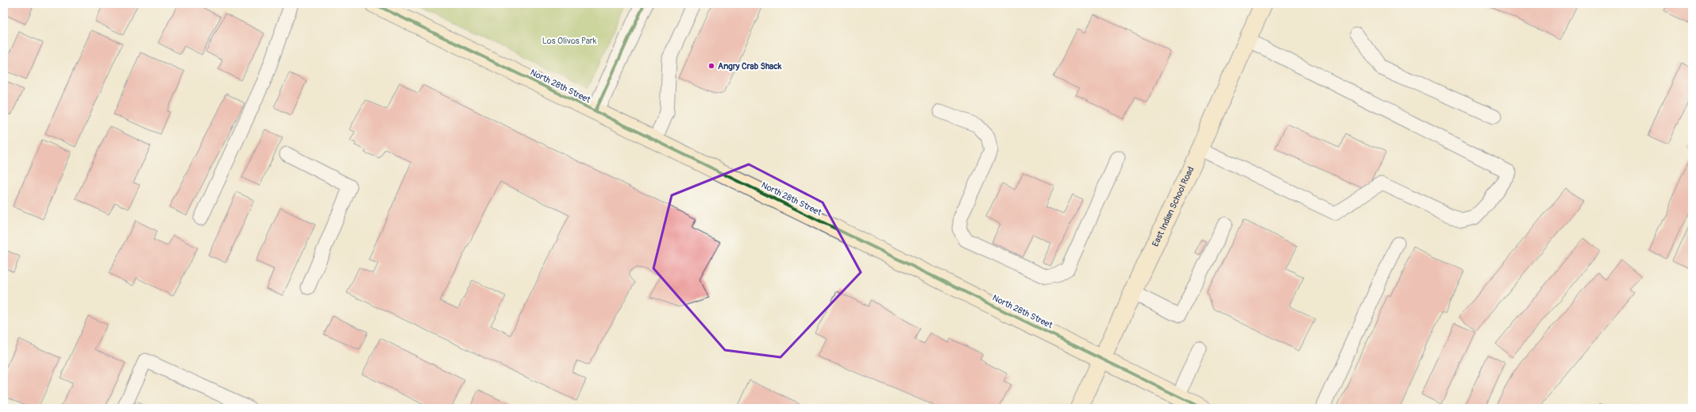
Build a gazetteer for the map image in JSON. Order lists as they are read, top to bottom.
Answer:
{
  "streets": {
    "street": ["North 28th Street", "East Indian School Road"]
  },
  "crossings": [
    ["North 28th Street", "East Indian School Road"]
  ],
  "parks": ["Los Olivos Park"],
  "places": ["Angry Crab Shack"]
}
